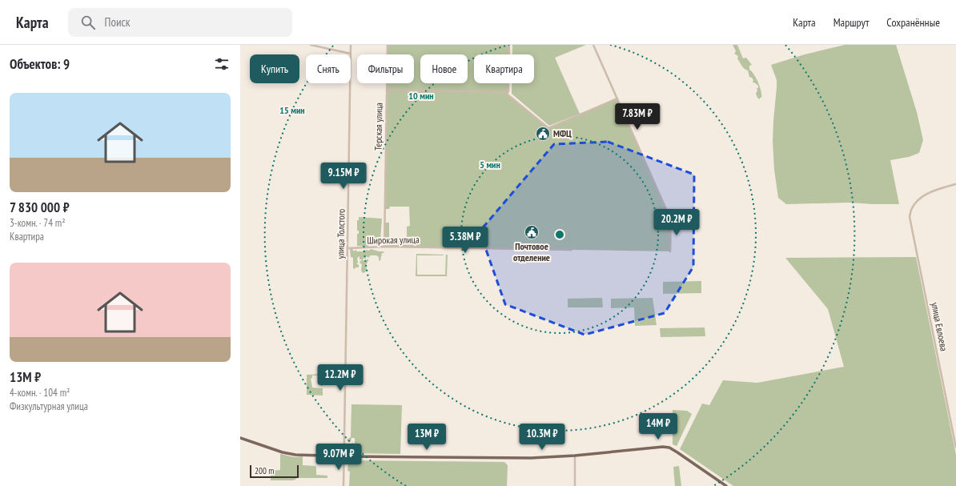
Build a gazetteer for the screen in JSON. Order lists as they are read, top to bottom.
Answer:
{
  "streets": {
    "street": [
      "Терская улица",
      "улица Толстого",
      "Широкая улица",
      "улица Евлоева"
    ]
  },
  "crossings": [
    ["Терская улица", "Широкая улица"],
    ["улица Толстого", "Широкая улица"]
  ],
  "places": {
    "public building": ["МФЦ", "Почтовое отделение"]
  },
  "scale_bar": "200 m",
  "page": {
    "header": "Карта",
    "search": "Поиск",
    "nav": ["Карта", "Маршрут", "Сохранённые"],
    "heading": "Объектов: 9",
    "chip": [
      "Купить",
      "Снять",
      "Фильтры",
      "Новое",
      "Квартира"
    ],
    "list": [
      {
        "name": "7 830 000 ₽",
        "note": "3-комн. · 74 m² · Квартира"
      },
      {
        "name": "13M ₽",
        "note": "4-комн. · 104 m² · Физкультурная улица"
      }
    ],
    "price": [
      "7.83M ₽",
      "9.15M ₽",
      "20.2M ₽",
      "5.38M ₽",
      "12.2M ₽",
      "14M ₽",
      "13M ₽",
      "10.3M ₽",
      "9.07M ₽"
    ],
    "scale": "200 m"
  },
  "rings": ["10 мин", "15 мин", "5 мин"]
}
